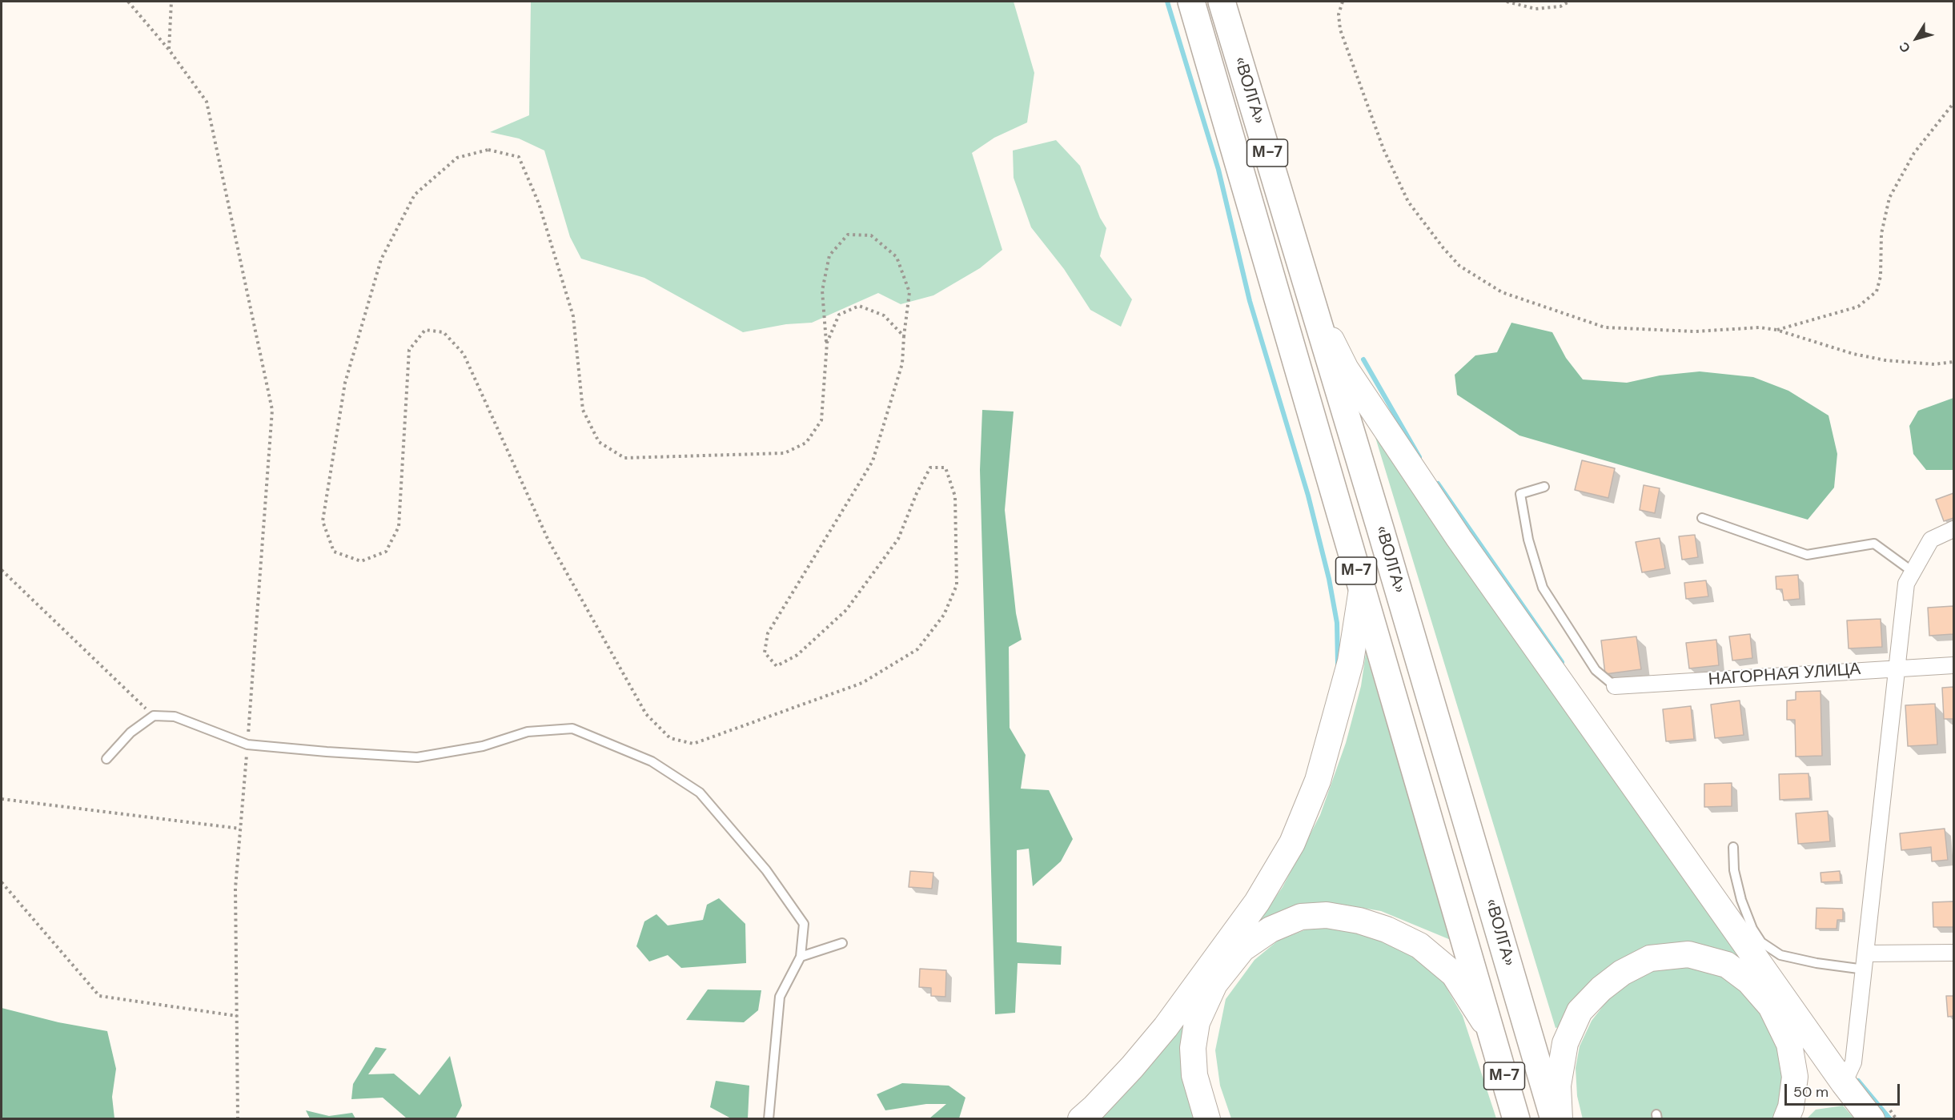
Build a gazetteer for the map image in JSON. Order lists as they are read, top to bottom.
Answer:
{
  "streets": {
    "highway": ["«ВОЛГА»", "М-7"],
    "street": ["НАГОРНАЯ УЛИЦА"]
  },
  "scale_bar": "50 m",
  "north": "bottom left"
}
